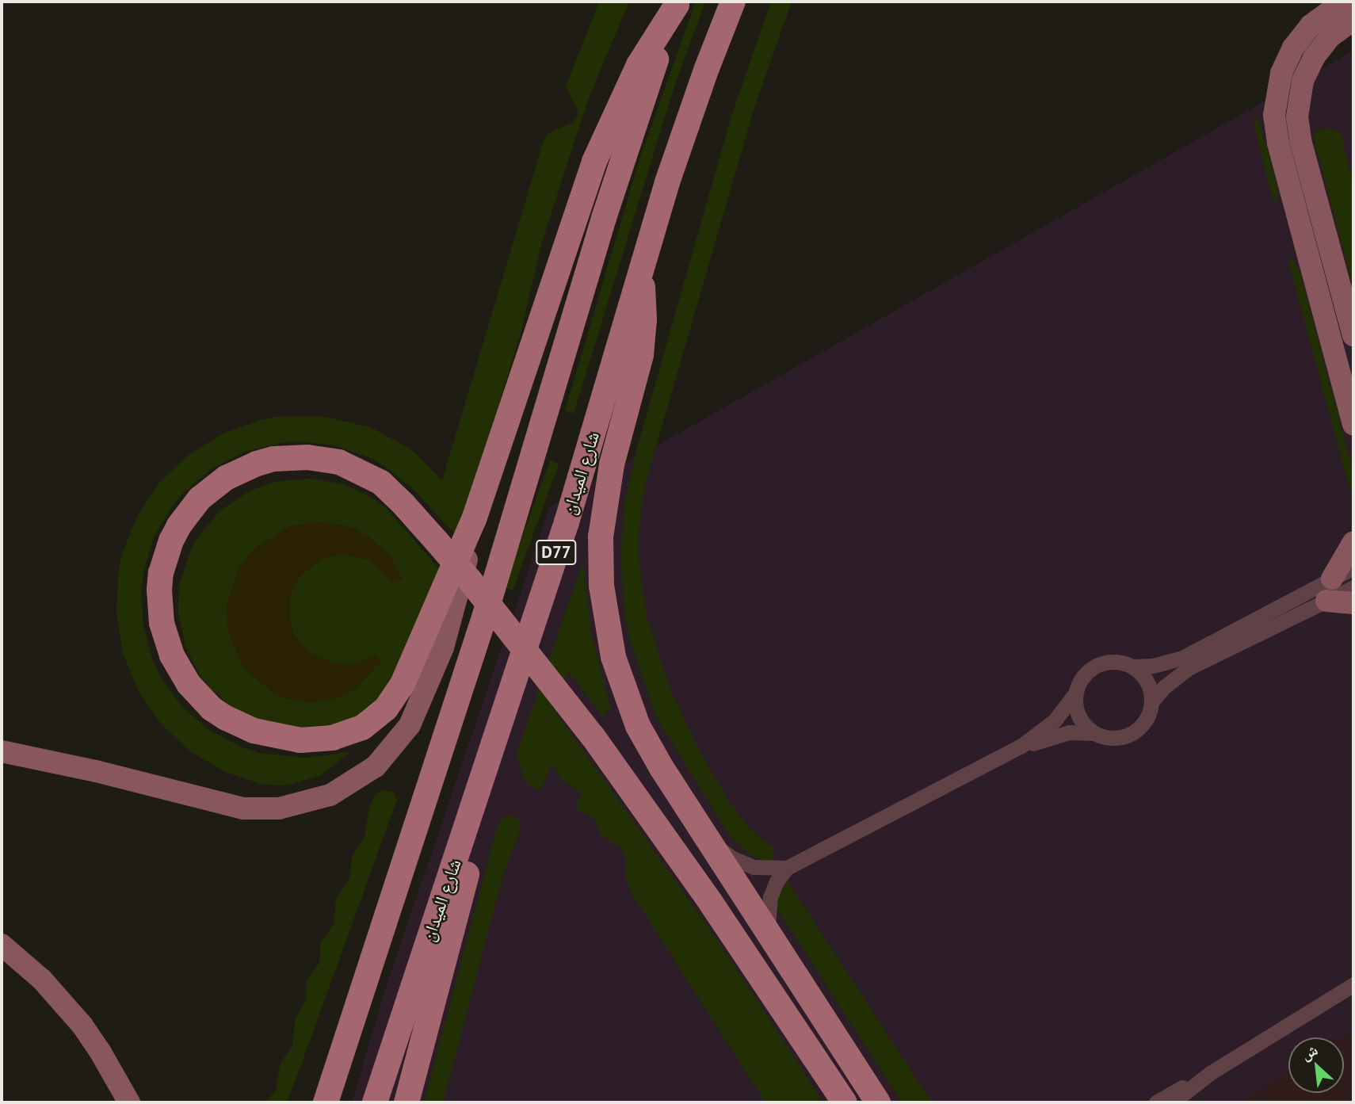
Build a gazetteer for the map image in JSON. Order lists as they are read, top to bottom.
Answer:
{
  "streets": {
    "main road": ["شارع الميدان", "D77"]
  },
  "north": "top left"
}
